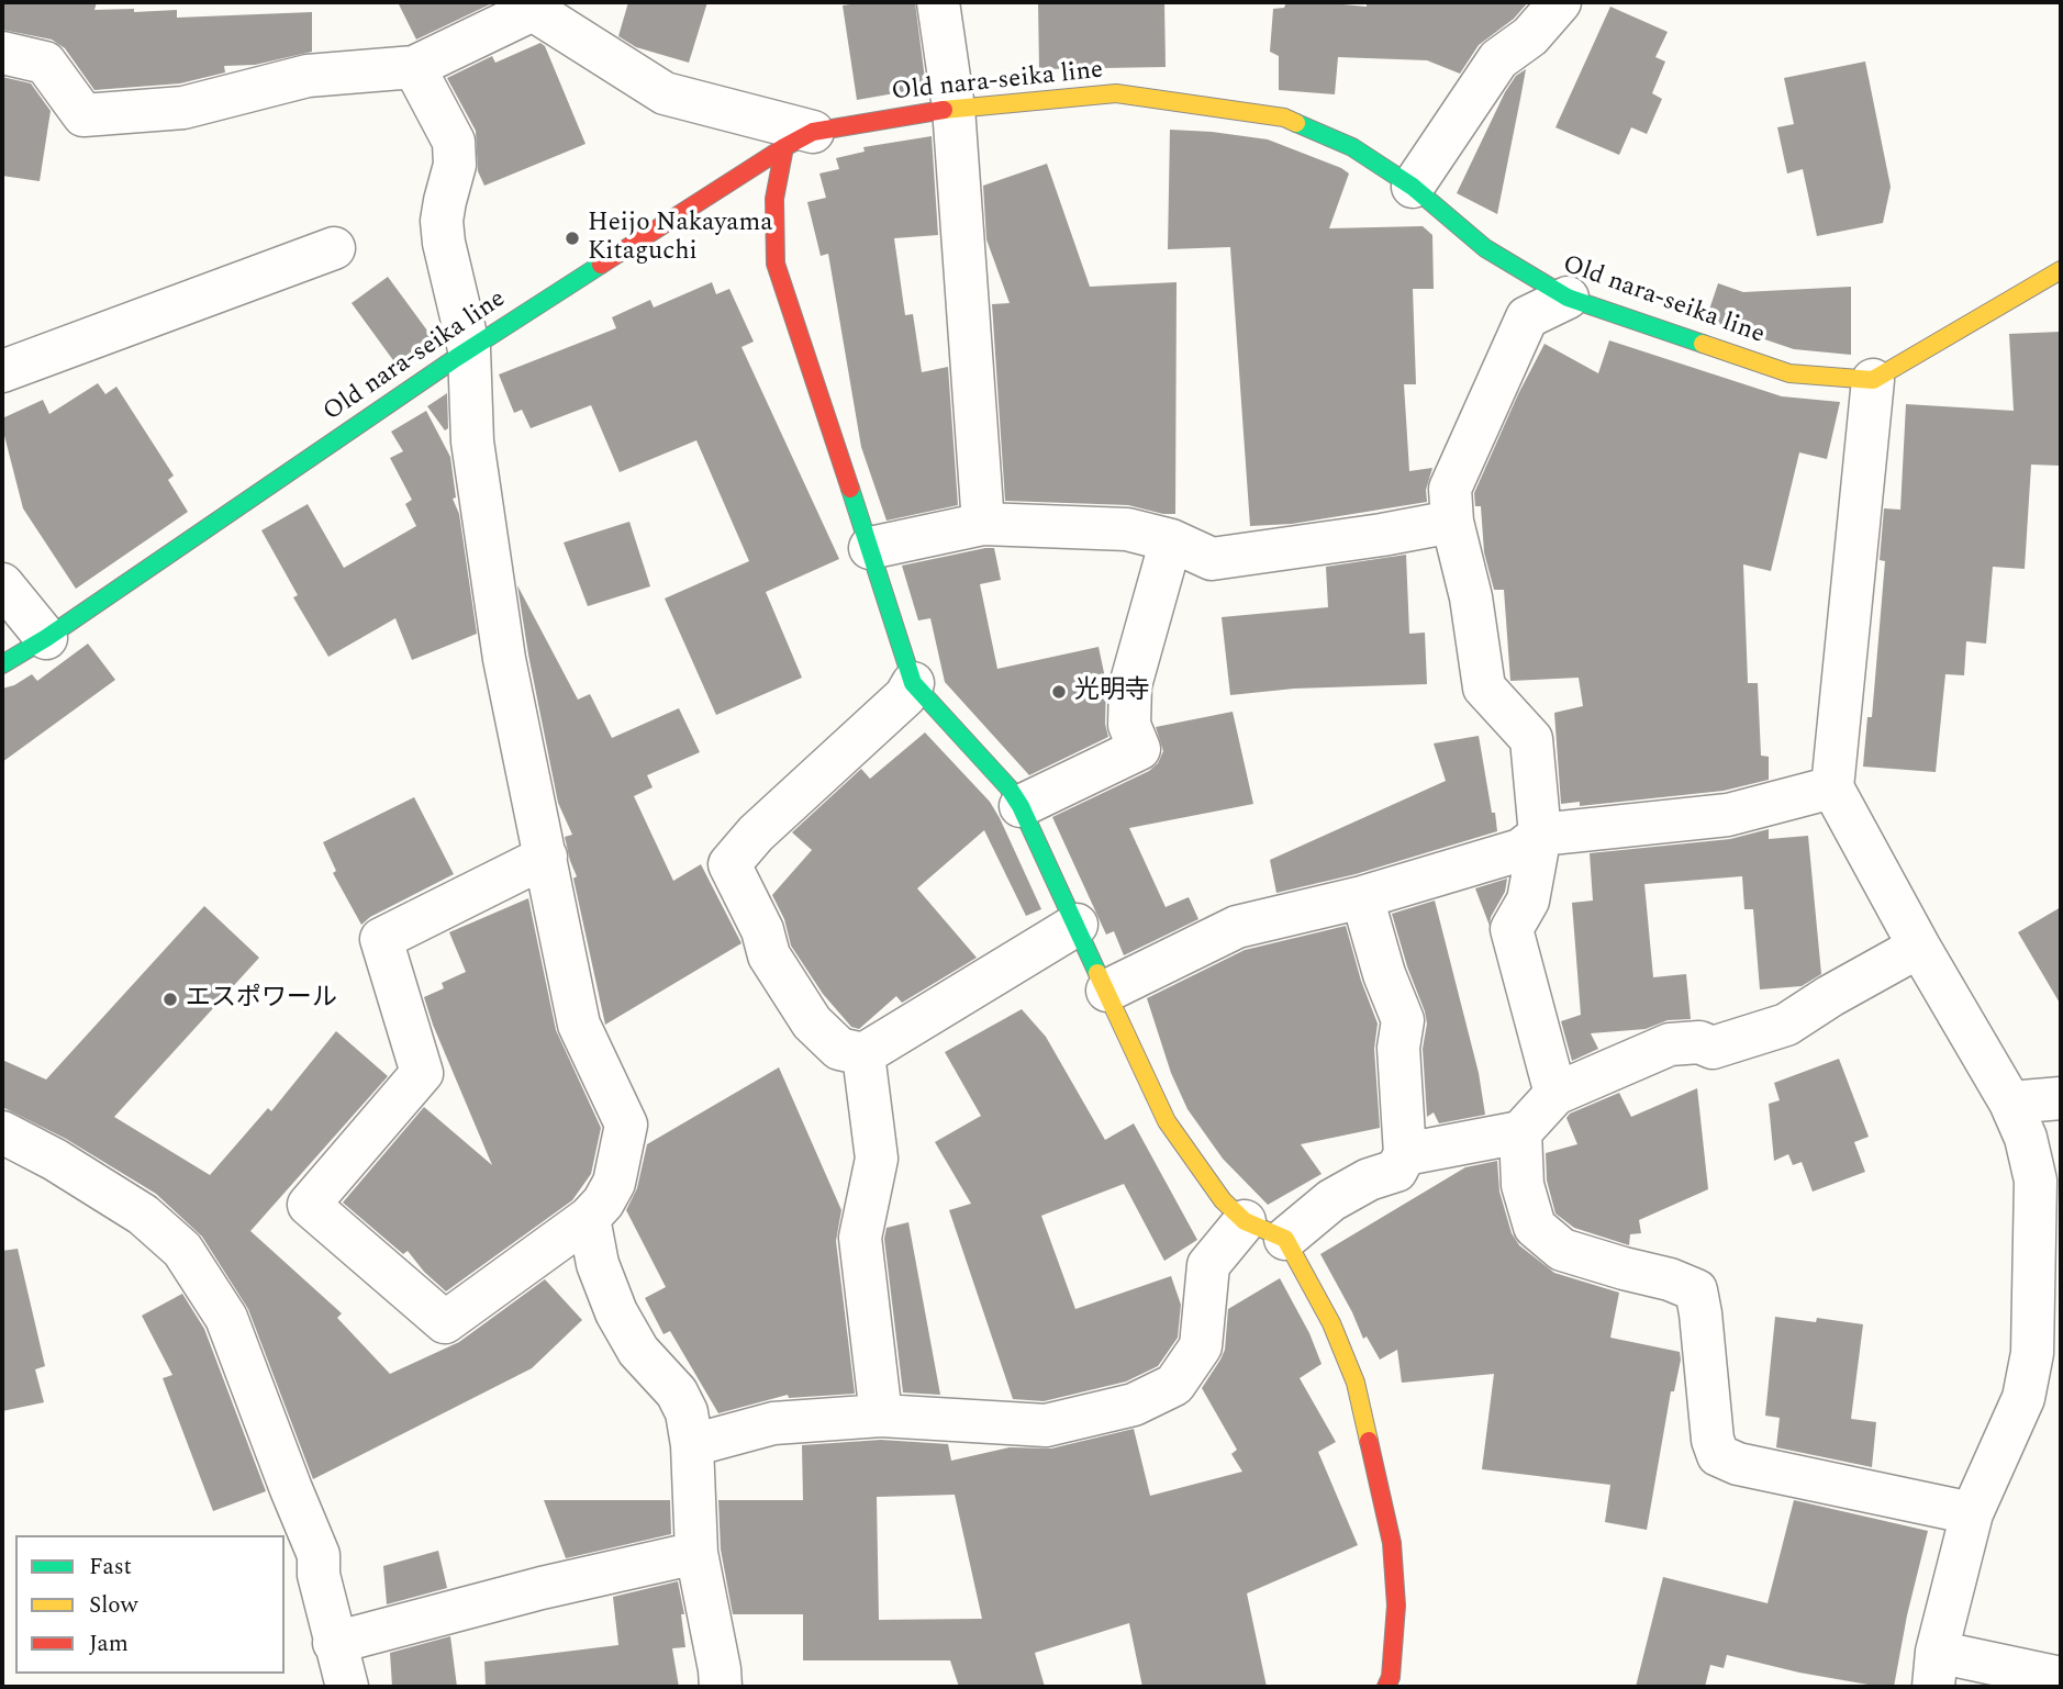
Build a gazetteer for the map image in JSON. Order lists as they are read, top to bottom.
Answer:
{
  "streets": {
    "street": ["Old nara-seika line"]
  },
  "places": ["Heijo Nakayama Kitaguchi", "光明寺", "エスポワール"],
  "legend": ["Fast", "Slow", "Jam"]
}
